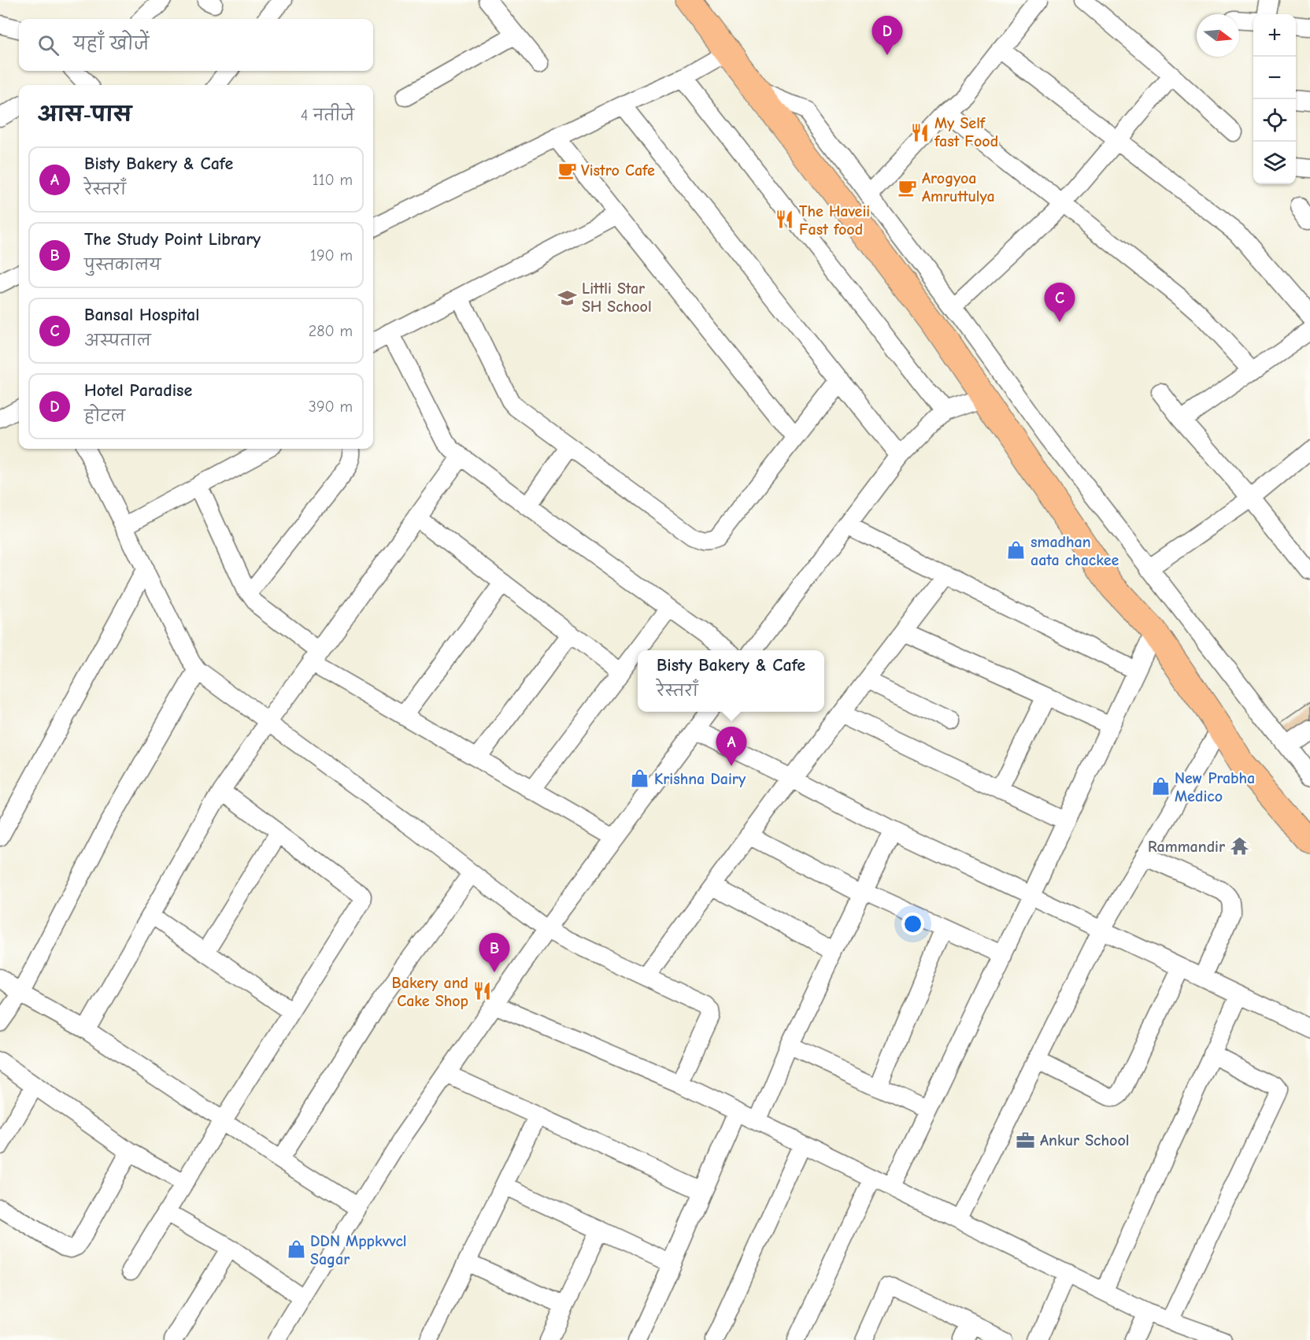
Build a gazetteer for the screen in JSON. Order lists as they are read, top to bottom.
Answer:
{
  "places": {
    "restaurant": ["My Self fast Food", "The Haveii Fast food", "Bakery and Cake Shop"],
    "cafe": ["Vistro Cafe", "Arogyoa Amruttulya"],
    "school or university": ["Littli Star SH School"],
    "shop": [
      "smadhan aata chackee",
      "Krishna Dairy",
      "New Prabha Medico",
      "DDN Mppkvvcl Sagar"
    ],
    "temple": ["Rammandir"],
    "office": ["Ankur School"]
  },
  "north": "right",
  "page": {
    "map_buttons": ["+", "−"],
    "pins": [
      "D",
      "C",
      "A",
      "B"
    ],
    "search": "यहाँ खोजें",
    "heading": ["आस-पास", "4 नतीजे"],
    "list": [
      {
        "mark": "A",
        "name": "Bisty Bakery & Cafe",
        "note": "रेस्तराँ",
        "value": "110 m"
      },
      {
        "mark": "B",
        "name": "The Study Point Library",
        "note": "पुस्तकालय",
        "value": "190 m"
      },
      {
        "mark": "C",
        "name": "Bansal Hospital",
        "note": "अस्पताल",
        "value": "280 m"
      },
      {
        "mark": "D",
        "name": "Hotel Paradise",
        "note": "होटल",
        "value": "390 m"
      }
    ],
    "popup": ["Bisty Bakery & Cafe", "रेस्तराँ"]
  }
}
